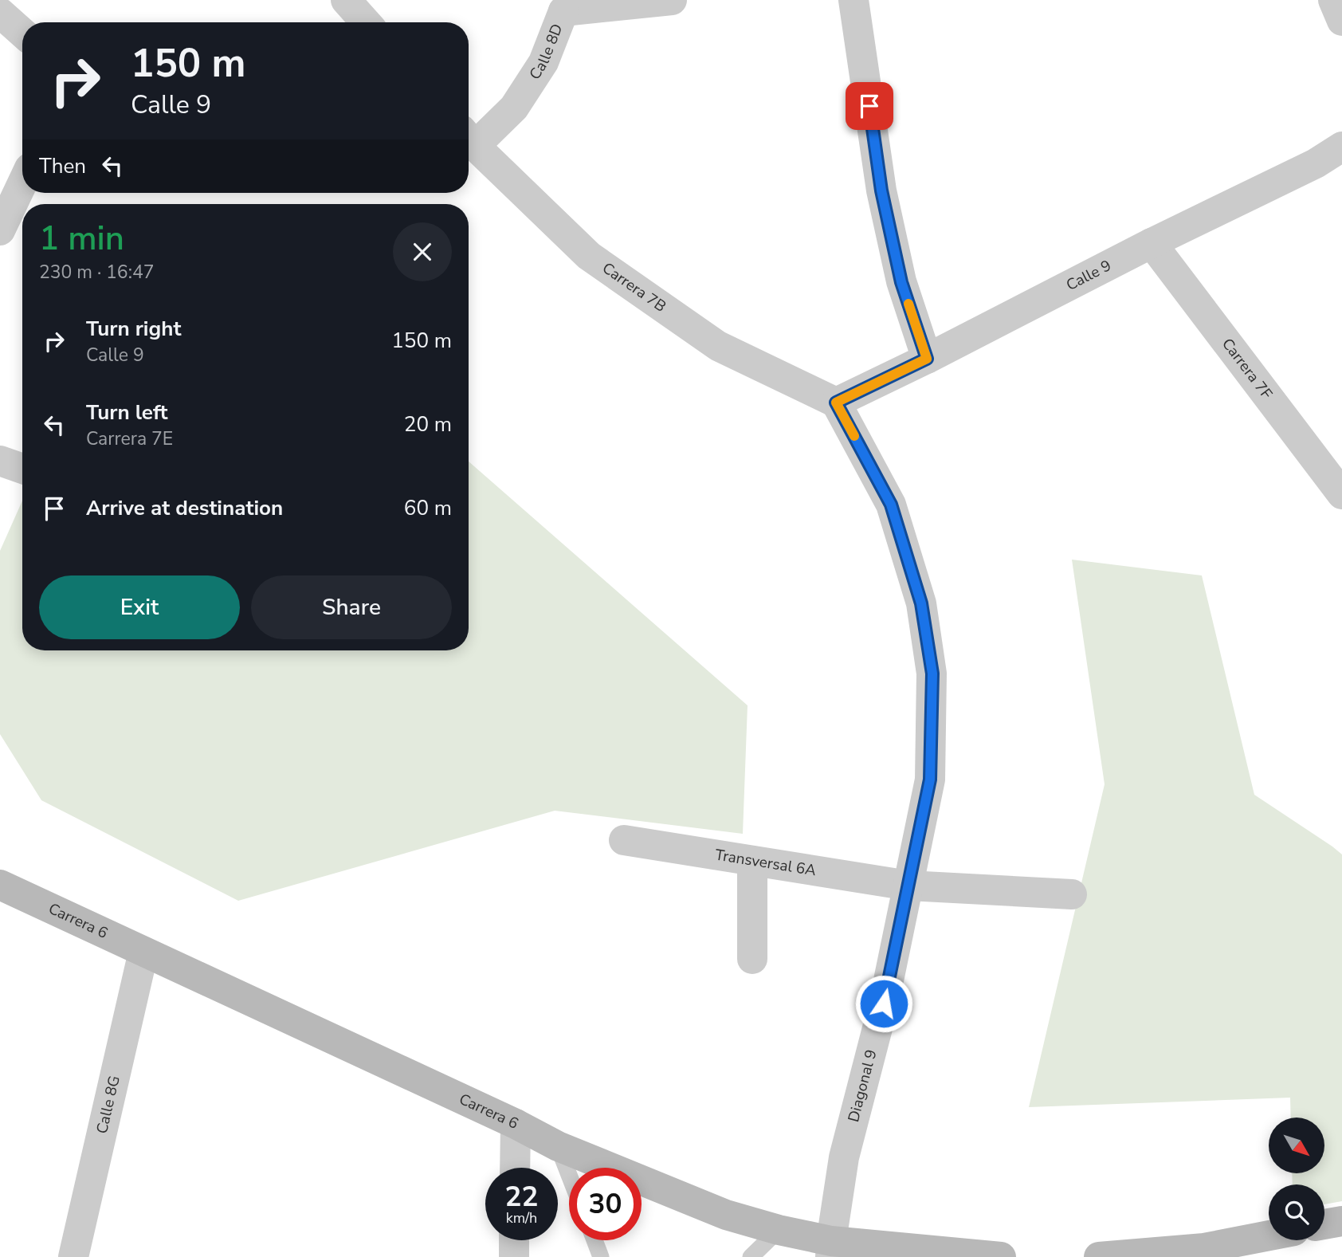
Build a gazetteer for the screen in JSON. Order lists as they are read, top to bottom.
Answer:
{
  "streets": {
    "main road": ["Carrera 6"],
    "street": [
      "Calle 8D",
      "Calle 9",
      "Carrera 7B",
      "Carrera 7F",
      "Transversal 6A",
      "Diagonal 9",
      "Calle 8G"
    ]
  },
  "crossings": [
    ["Calle 8D", "Carrera 7B"],
    ["Calle 9", "Carrera 7B"],
    ["Calle 9", "Carrera 7F"],
    ["Calle 9", "Diagonal 9"],
    ["Carrera 7B", "Diagonal 9"],
    ["Transversal 6A", "Diagonal 9"],
    ["Carrera 6", "Diagonal 9"],
    ["Carrera 6", "Calle 8G"]
  ],
  "north": "bottom right",
  "page": {
    "turn": ["150 m", "Calle 9"],
    "then": "Then",
    "heading": ["1 min", "230 m · 16:47"],
    "list": [
      {
        "name": "Turn right",
        "note": "Calle 9",
        "value": "150 m"
      },
      {
        "name": "Turn left",
        "note": "Carrera 7E",
        "value": "20 m"
      },
      {
        "name": "Arrive at destination",
        "value": "60 m"
      }
    ],
    "buttons": ["Exit", "Share"],
    "speed": "22 km/h",
    "limit": "30"
  }
}
